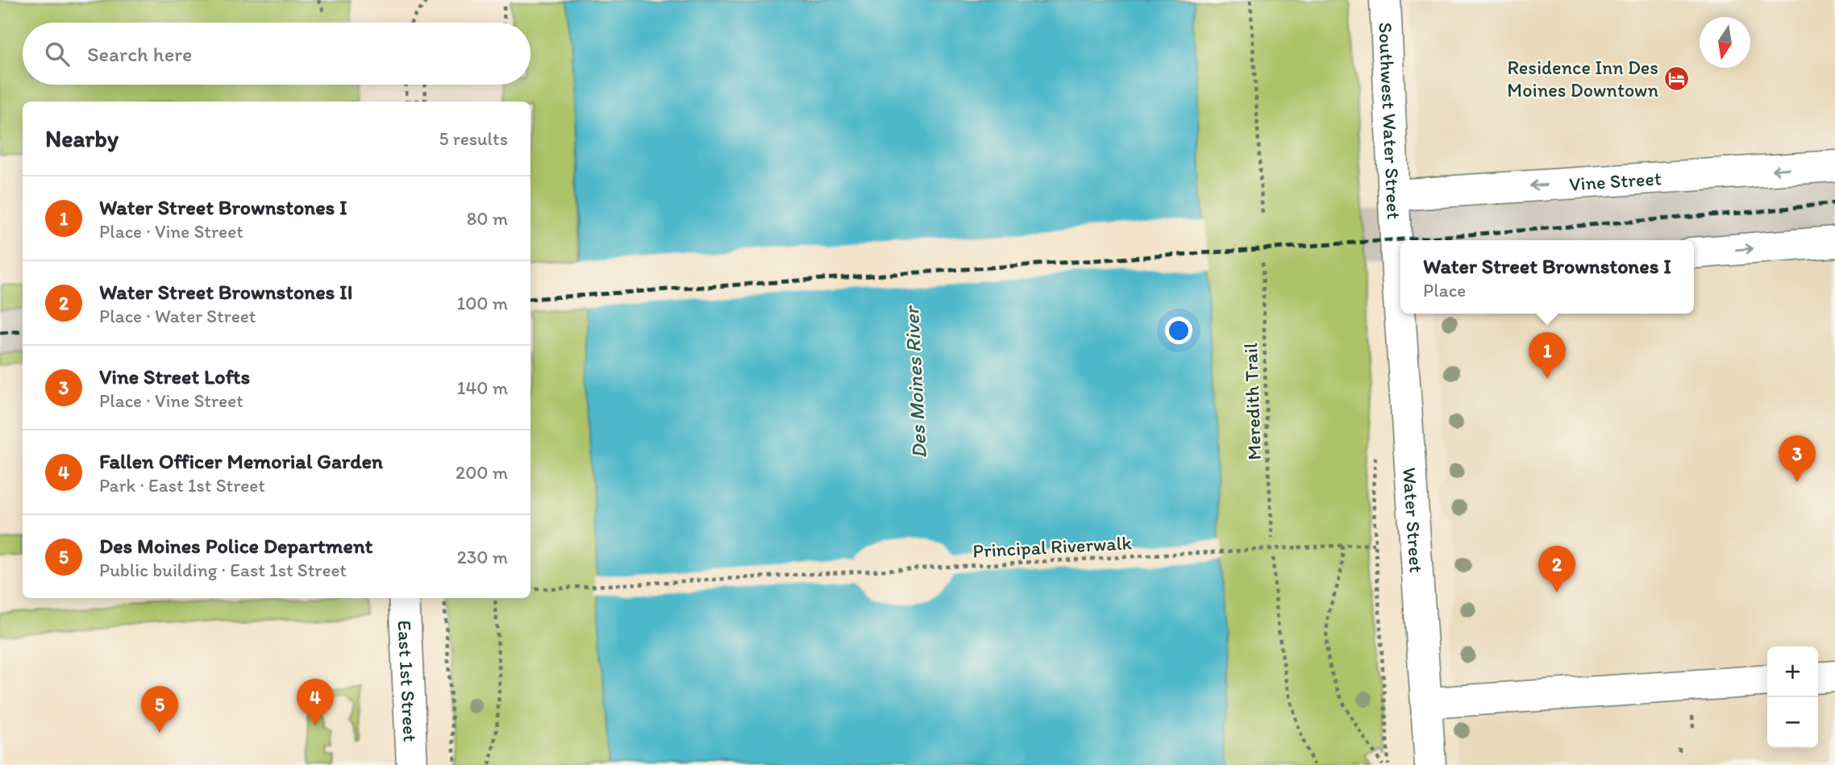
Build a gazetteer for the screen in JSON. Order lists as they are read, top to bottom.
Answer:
{
  "streets": {
    "street": [
      "Southwest Water Street",
      "Vine Street",
      "Water Street",
      "East 1st Street"
    ],
    "path": ["Meredith Trail", "Principal Riverwalk"]
  },
  "crossings": [
    ["Southwest Water Street", "Vine Street"]
  ],
  "water": ["Des Moines River"],
  "places": {
    "hotel": ["Residence Inn Des Moines Downtown"]
  },
  "north": "bottom",
  "page": {
    "search": "Search here",
    "heading": ["Nearby", "5 results"],
    "list": [
      {
        "mark": "1",
        "name": "Water Street Brownstones I",
        "note": "Place · Vine Street",
        "value": "80 m"
      },
      {
        "mark": "2",
        "name": "Water Street Brownstones II",
        "note": "Place · Water Street",
        "value": "100 m"
      },
      {
        "mark": "3",
        "name": "Vine Street Lofts",
        "note": "Place · Vine Street",
        "value": "140 m"
      },
      {
        "mark": "4",
        "name": "Fallen Officer Memorial Garden",
        "note": "Park · East 1st Street",
        "value": "200 m"
      },
      {
        "mark": "5",
        "name": "Des Moines Police Department",
        "note": "Public building · East 1st Street",
        "value": "230 m"
      }
    ],
    "popup": ["Water Street Brownstones I", "Place"],
    "pins": [
      "1",
      "3",
      "2",
      "4",
      "5"
    ],
    "map_buttons": ["+", "−"]
  }
}
